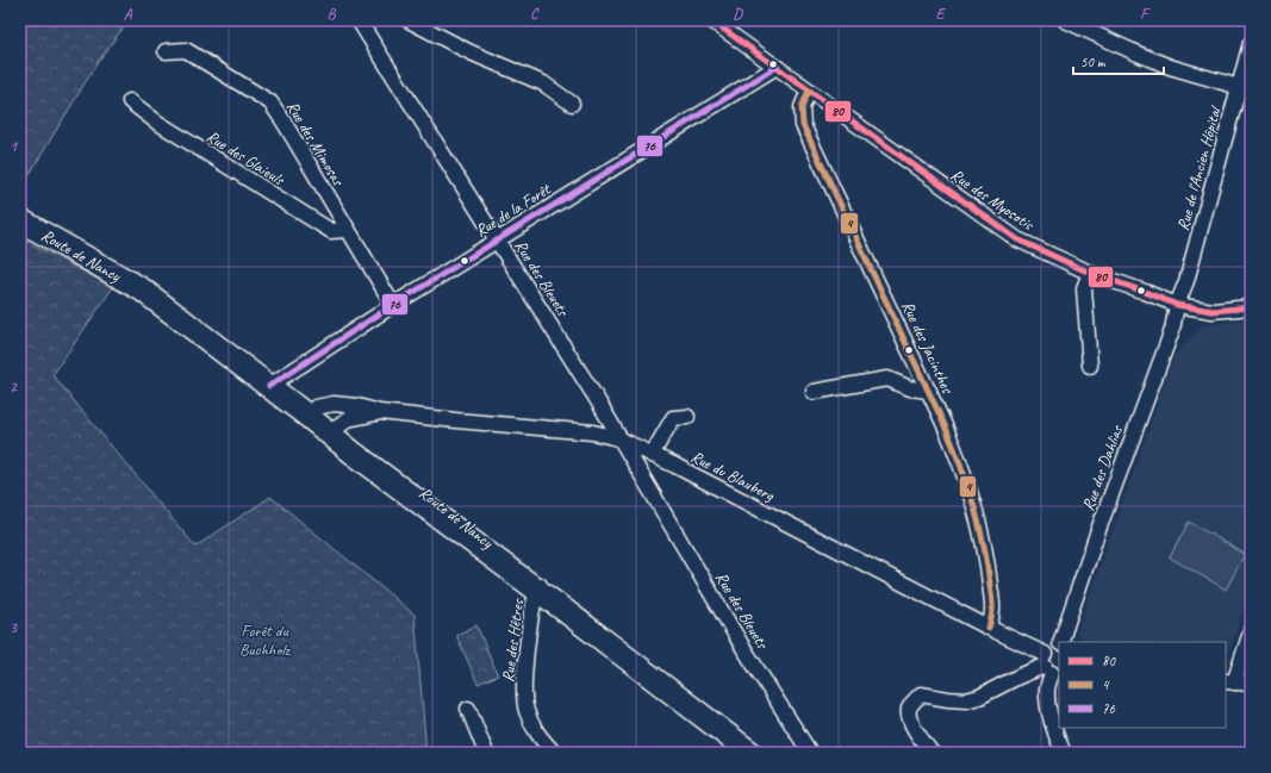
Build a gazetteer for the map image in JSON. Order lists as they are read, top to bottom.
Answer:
{
  "streets": {
    "main road": ["Route de Nancy"],
    "street": [
      "Rue des Mimosas",
      "Rue des Glaieuls",
      "Rue de l'Ancien Hôpital",
      "Rue des Myosotis",
      "Rue de la Forêt",
      "Rue des Bleuets",
      "Rue des Jacinthes",
      "Rue des Dahlias",
      "Rue du Blauberg",
      "Rue des Hêtres"
    ]
  },
  "crossings": [
    ["Rue des Mimosas", "Rue des Glaieuls"],
    ["Rue des Mimosas", "Rue de la Forêt"],
    ["Rue de l'Ancien Hôpital", "Rue des Myosotis"],
    ["Rue de l'Ancien Hôpital", "Rue des Dahlias"],
    ["Rue des Myosotis", "Rue de la Forêt"],
    ["Rue des Myosotis", "Rue des Jacinthes"],
    ["Rue des Myosotis", "Rue des Dahlias"],
    ["Rue de la Forêt", "Route de Nancy"],
    ["Rue de la Forêt", "Rue des Bleuets"],
    ["Route de Nancy", "Rue du Blauberg"],
    ["Route de Nancy", "Rue des Hêtres"],
    ["Rue des Bleuets", "Rue du Blauberg"],
    ["Rue des Jacinthes", "Rue du Blauberg"]
  ],
  "parks": ["Forêt du Buchholz"],
  "lines": ["transit line 80", "transit line 76", "transit line 4"],
  "legend": ["80", "4", "76"],
  "scale_bar": "50 m",
  "grid": {
    "columns": [
      "A",
      "B",
      "C",
      "D",
      "E",
      "F"
    ],
    "rows": ["1", "2", "3"]
  }
}
